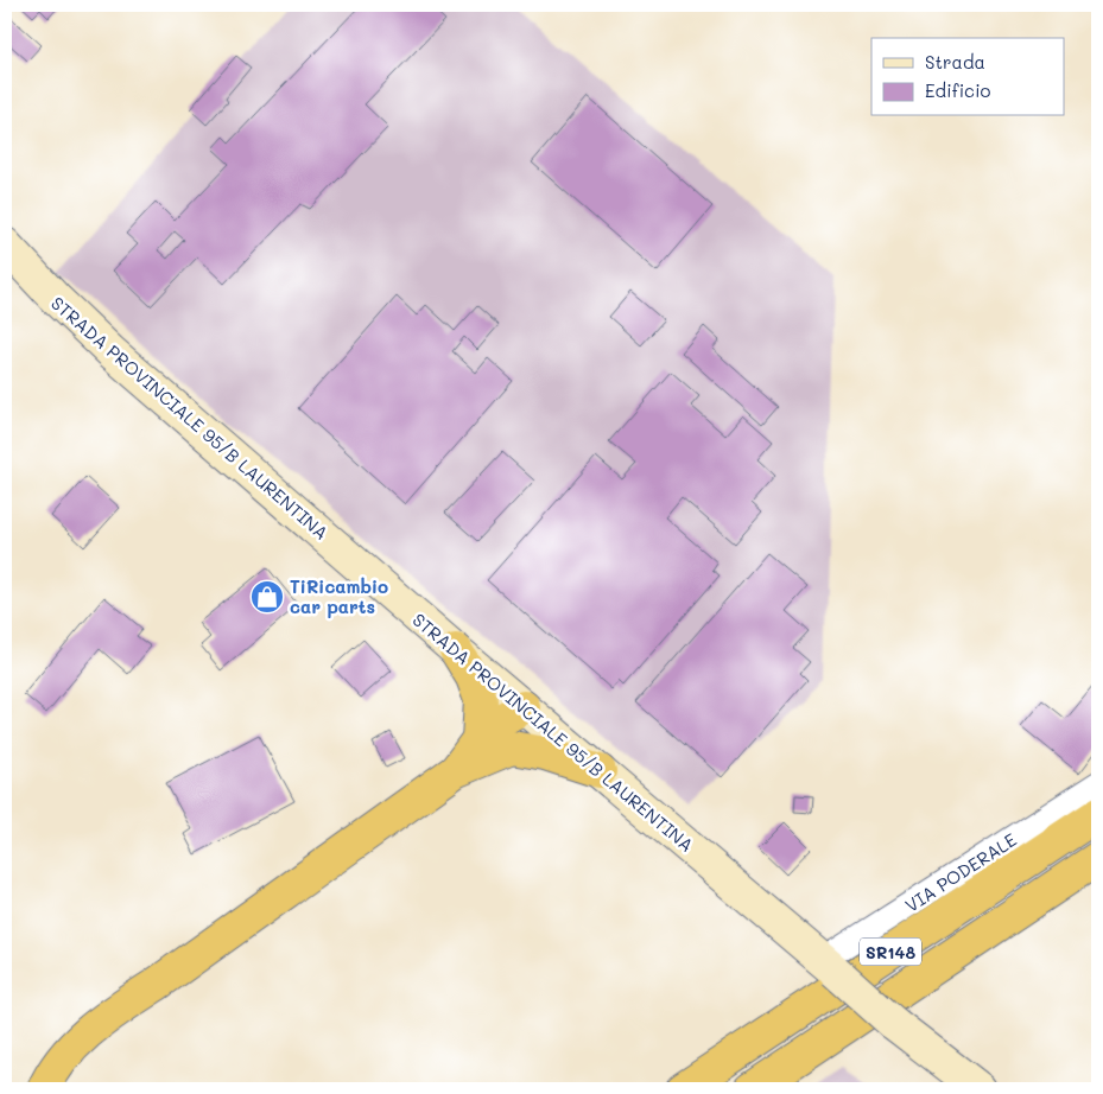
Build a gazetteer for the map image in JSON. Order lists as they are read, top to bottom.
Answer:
{
  "streets": {
    "highway": ["SR148"],
    "main road": ["STRADA PROVINCIALE 95/B LAURENTINA"],
    "street": ["VIA PODERALE"]
  },
  "crossings": [
    ["STRADA PROVINCIALE 95/B LAURENTINA", "VIA PODERALE"]
  ],
  "places": {
    "shop": ["TiRicambio car parts"]
  },
  "legend": ["Strada", "Edificio"]
}
